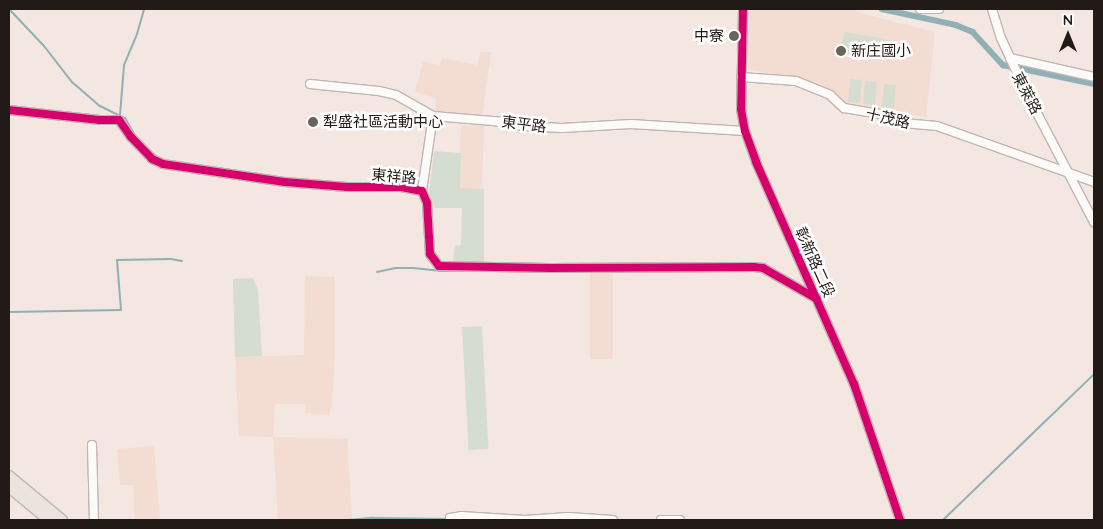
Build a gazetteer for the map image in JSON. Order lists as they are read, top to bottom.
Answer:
{
  "streets": {
    "street": [
      "東萊路",
      "十茂路",
      "東平路",
      "東祥路",
      "彰新路二段"
    ]
  },
  "crossings": [
    ["東萊路", "十茂路"],
    ["十茂路", "彰新路二段"],
    ["東平路", "彰新路二段"],
    ["東祥路", "彰新路二段"]
  ],
  "places": ["中寮", "新庄國小", "犁盛社區活動中心"],
  "north": "top"
}
